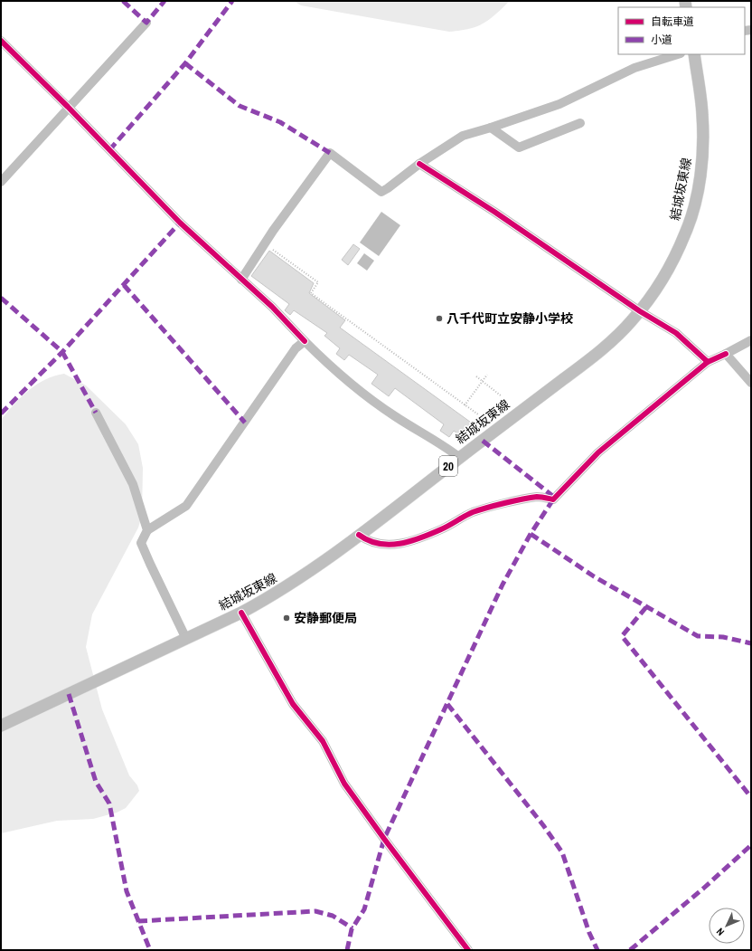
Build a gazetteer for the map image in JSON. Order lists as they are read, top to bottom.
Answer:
{
  "streets": {
    "main road": ["結城坂東線", "20"]
  },
  "places": ["八千代町立安静小学校", "安静郵便局"],
  "legend": ["自転車道", "小道"],
  "north": "bottom left"
}
